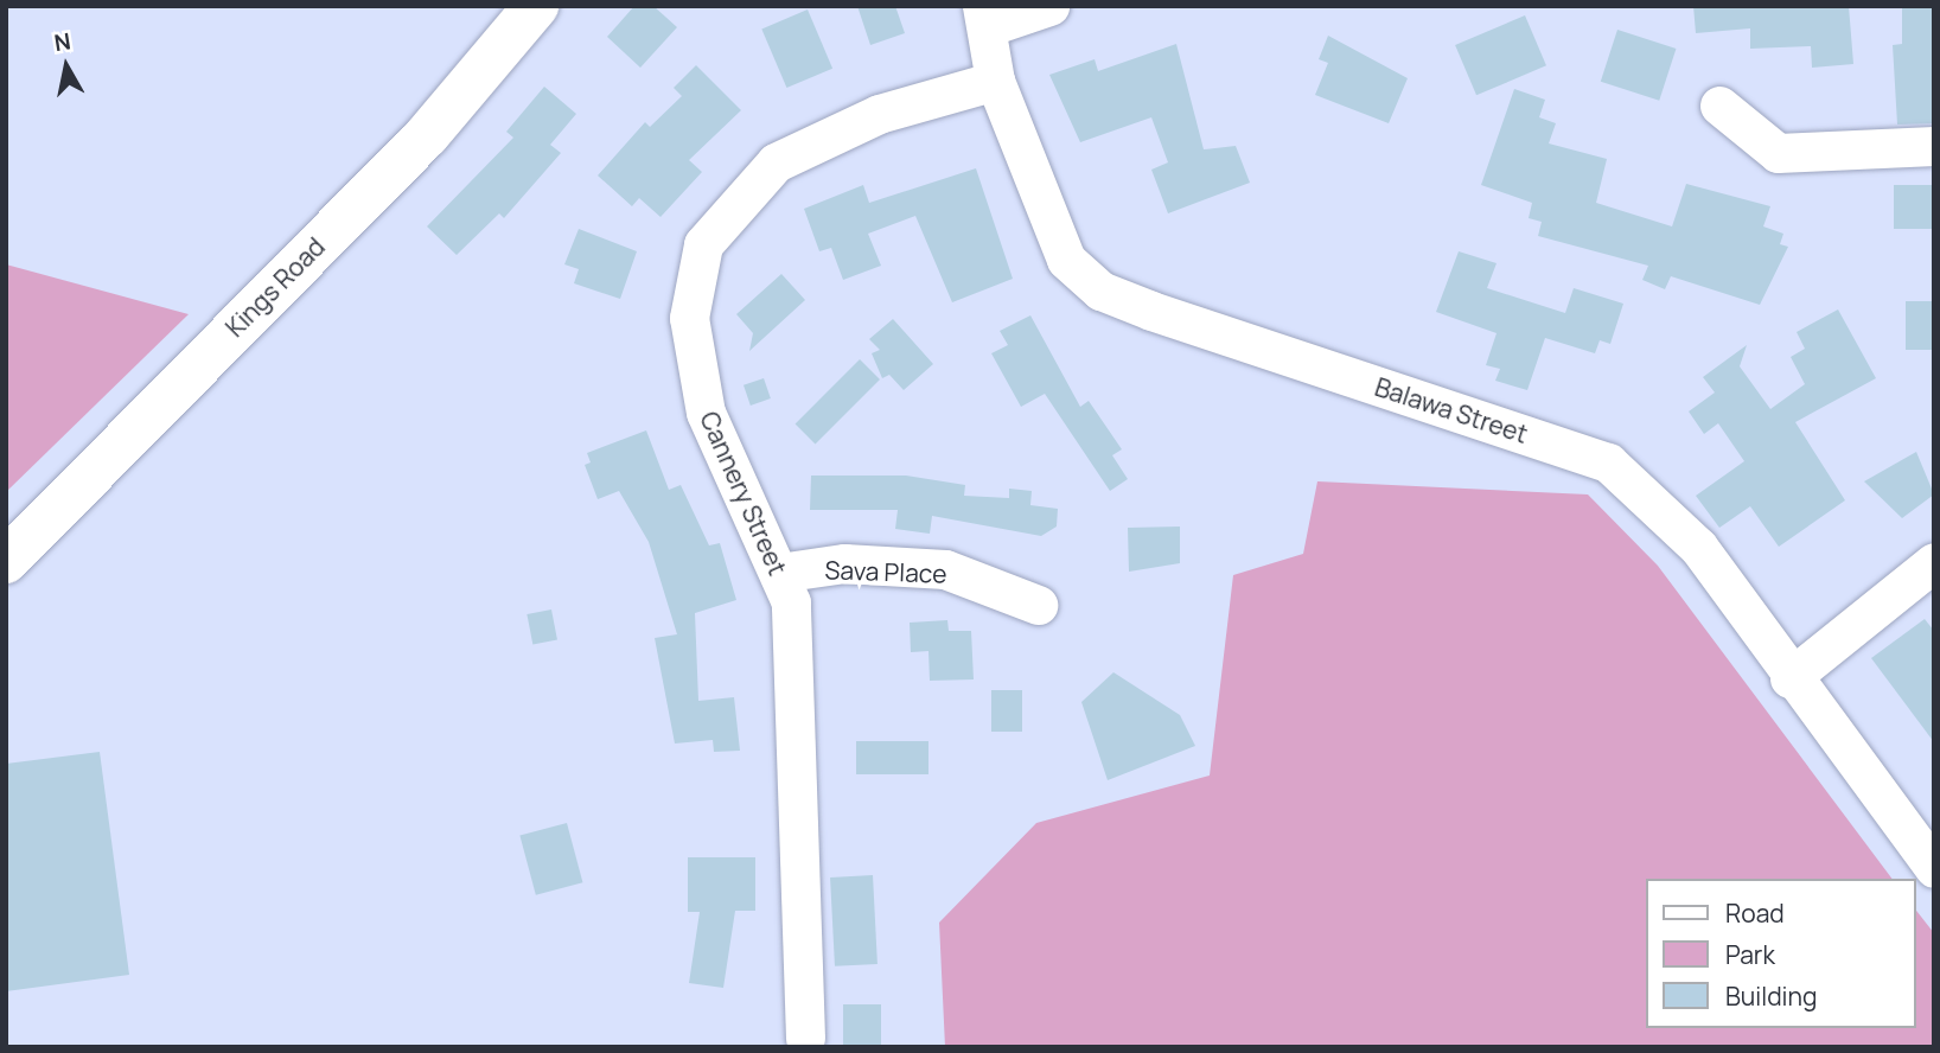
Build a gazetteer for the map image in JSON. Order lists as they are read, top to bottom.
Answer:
{
  "streets": {
    "highway": ["Kings Road"],
    "street": ["Balawa Street", "Cannery Street", "Sava Place"]
  },
  "crossings": [
    ["Balawa Street", "Cannery Street"],
    ["Cannery Street", "Sava Place"]
  ],
  "legend": ["Road", "Park", "Building"],
  "north": "top"
}
